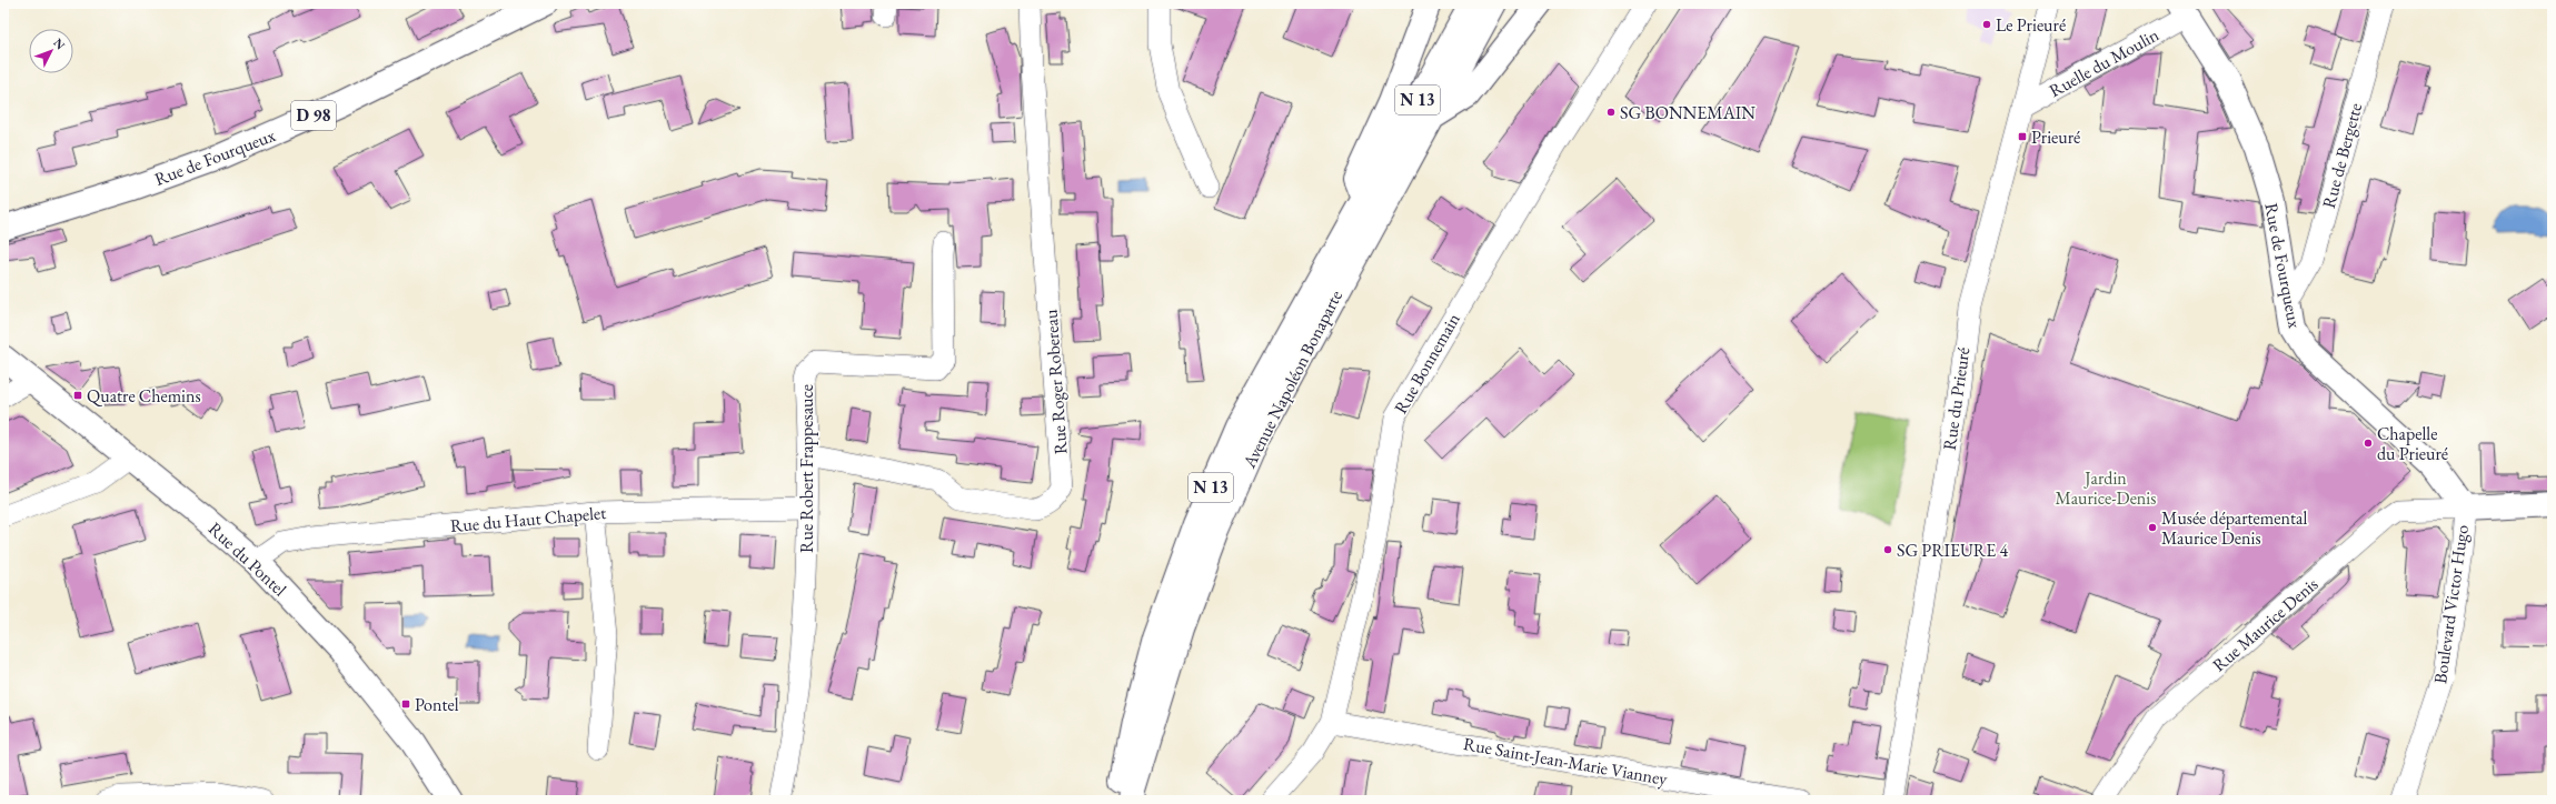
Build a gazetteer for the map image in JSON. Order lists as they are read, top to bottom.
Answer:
{
  "streets": {
    "main road": [
      "N 13",
      "D 98",
      "Rue de Fourqueux",
      "Avenue Napoléon Bonaparte",
      "Rue du Pontel"
    ],
    "street": [
      "Ruelle du Moulin",
      "Rue de Bergette",
      "Rue Bonnemain",
      "Rue Roger Robereau",
      "Rue du Prieuré",
      "Rue Robert Frappesauce",
      "Rue du Haut Chapelet",
      "Boulevard Victor Hugo",
      "Rue Maurice Denis",
      "Rue Saint-Jean-Marie Vianney"
    ]
  },
  "crossings": [
    ["Ruelle du Moulin", "Rue de Fourqueux"],
    ["Ruelle du Moulin", "Rue du Prieuré"],
    ["Rue de Bergette", "Rue de Fourqueux"],
    ["Rue de Fourqueux", "Boulevard Victor Hugo"],
    ["Rue de Fourqueux", "Rue Maurice Denis"],
    ["Rue Bonnemain", "Rue Saint-Jean-Marie Vianney"],
    ["Rue Roger Robereau", "Rue Robert Frappesauce"],
    ["Rue Robert Frappesauce", "Rue du Haut Chapelet"],
    ["Rue du Haut Chapelet", "Rue du Pontel"],
    ["Boulevard Victor Hugo", "Rue Maurice Denis"]
  ],
  "parks": ["Jardin Maurice-Denis"],
  "places": {
    "other": [
      "Le Prieuré",
      "SG BONNEMAIN",
      "Chapelle du Prieuré",
      "Musée départemental Maurice Denis",
      "SG PRIEURE 4"
    ],
    "transit": ["Prieuré", "Quatre Chemins", "Pontel"]
  },
  "north": "top right"
}
